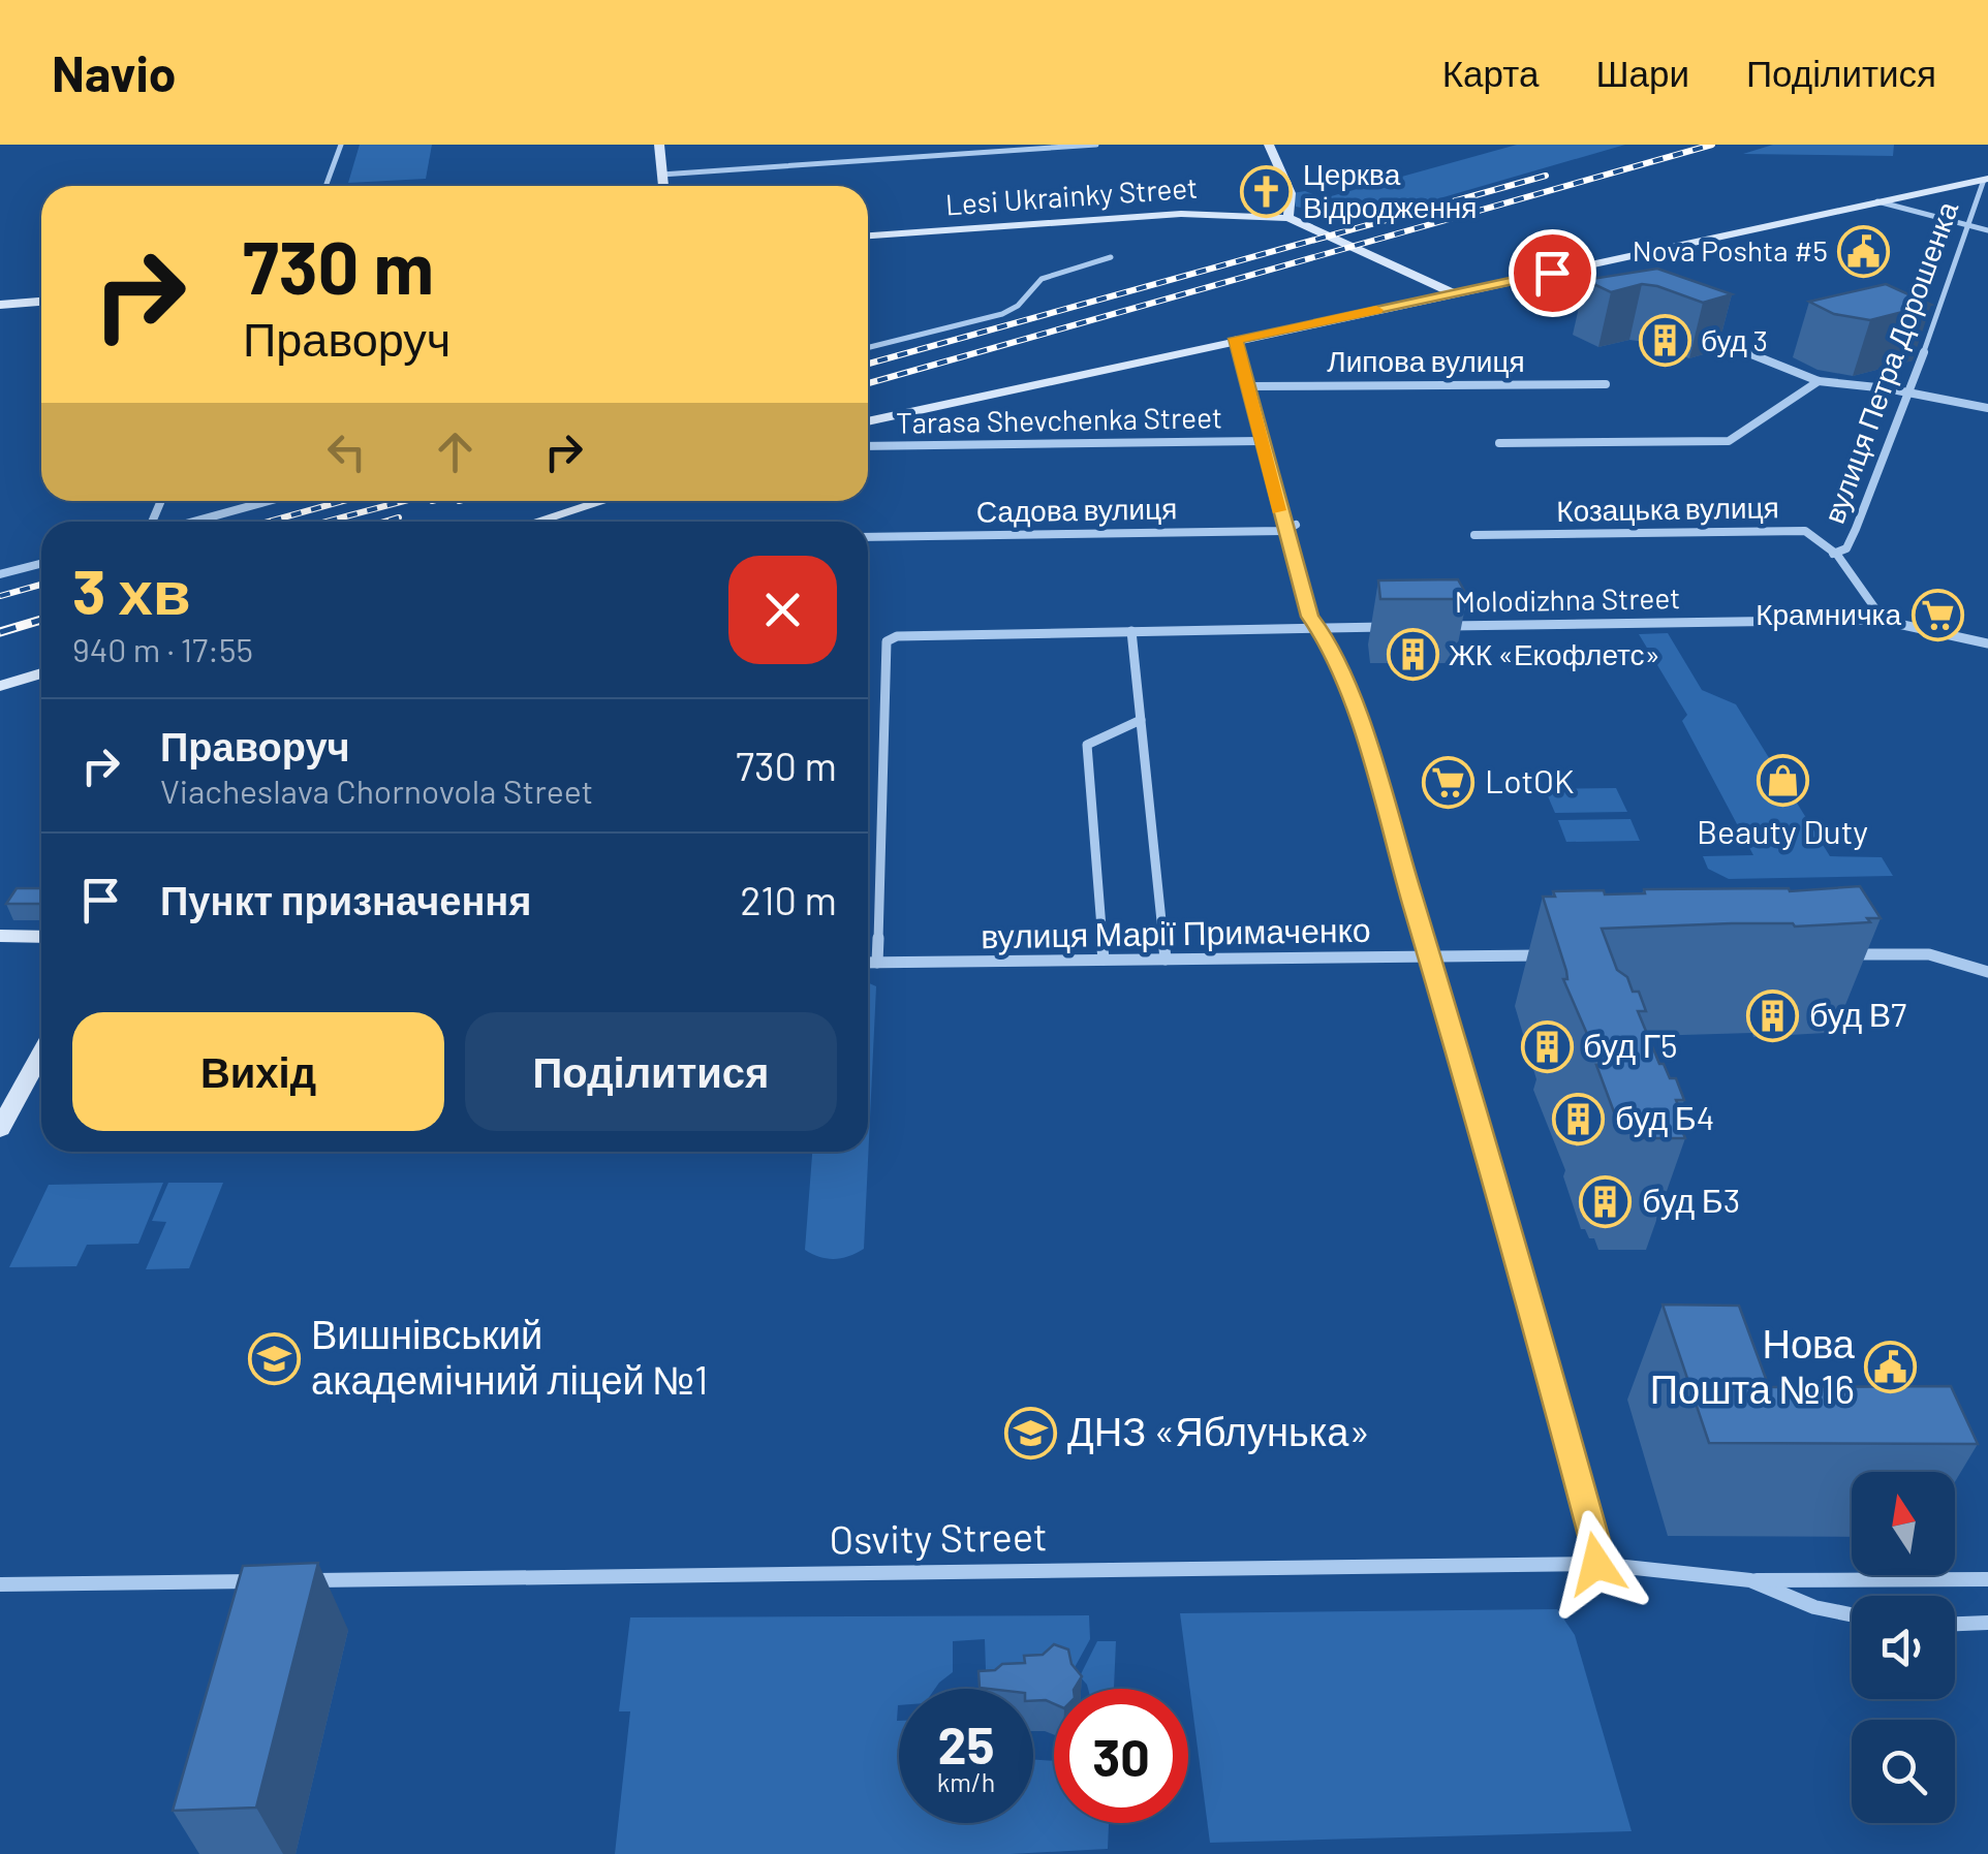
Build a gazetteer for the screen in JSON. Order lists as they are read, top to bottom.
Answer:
{
  "streets": {
    "street": [
      "Lesi Ukrainky Street",
      "Липова вулиця",
      "вулиця Петра Дорошенка",
      "Tarasa Shevchenka Street",
      "Козацька вулиця",
      "Садова вулиця",
      "Molodizhna Street",
      "вулиця Марії Примаченко",
      "Osvity Street"
    ]
  },
  "crossings": [
    ["вулиця Петра Дорошенка", "Козацька вулиця"],
    ["Козацька вулиця", "Molodizhna Street"]
  ],
  "places": {
    "church": ["Церква Відродження"],
    "public building": ["Nova Poshta #5", "Нова Пошта №16"],
    "building": [
      "буд 3",
      "ЖК «Екофлетс»",
      "буд В7",
      "буд Г5",
      "буд Б4",
      "буд Б3"
    ],
    "supermarket": ["Крамничка", "LotOK"],
    "shop": ["Beauty Duty"],
    "school or university": ["Вишнівський академічний ліцей №1", "ДНЗ «Яблунька»"]
  },
  "north": "top",
  "page": {
    "header": "Navio",
    "nav": ["Карта", "Шари", "Поділитися"],
    "turn": ["730 m", "Праворуч"],
    "heading": ["3 хв", "940 m · 17:55"],
    "list": [
      {
        "name": "Праворуч",
        "note": "Viacheslava Chornovola Street",
        "value": "730 m"
      },
      {
        "name": "Пункт призначення",
        "value": "210 m"
      }
    ],
    "buttons": ["Вихід", "Поділитися"],
    "speed": "25 km/h",
    "limit": "30"
  }
}
